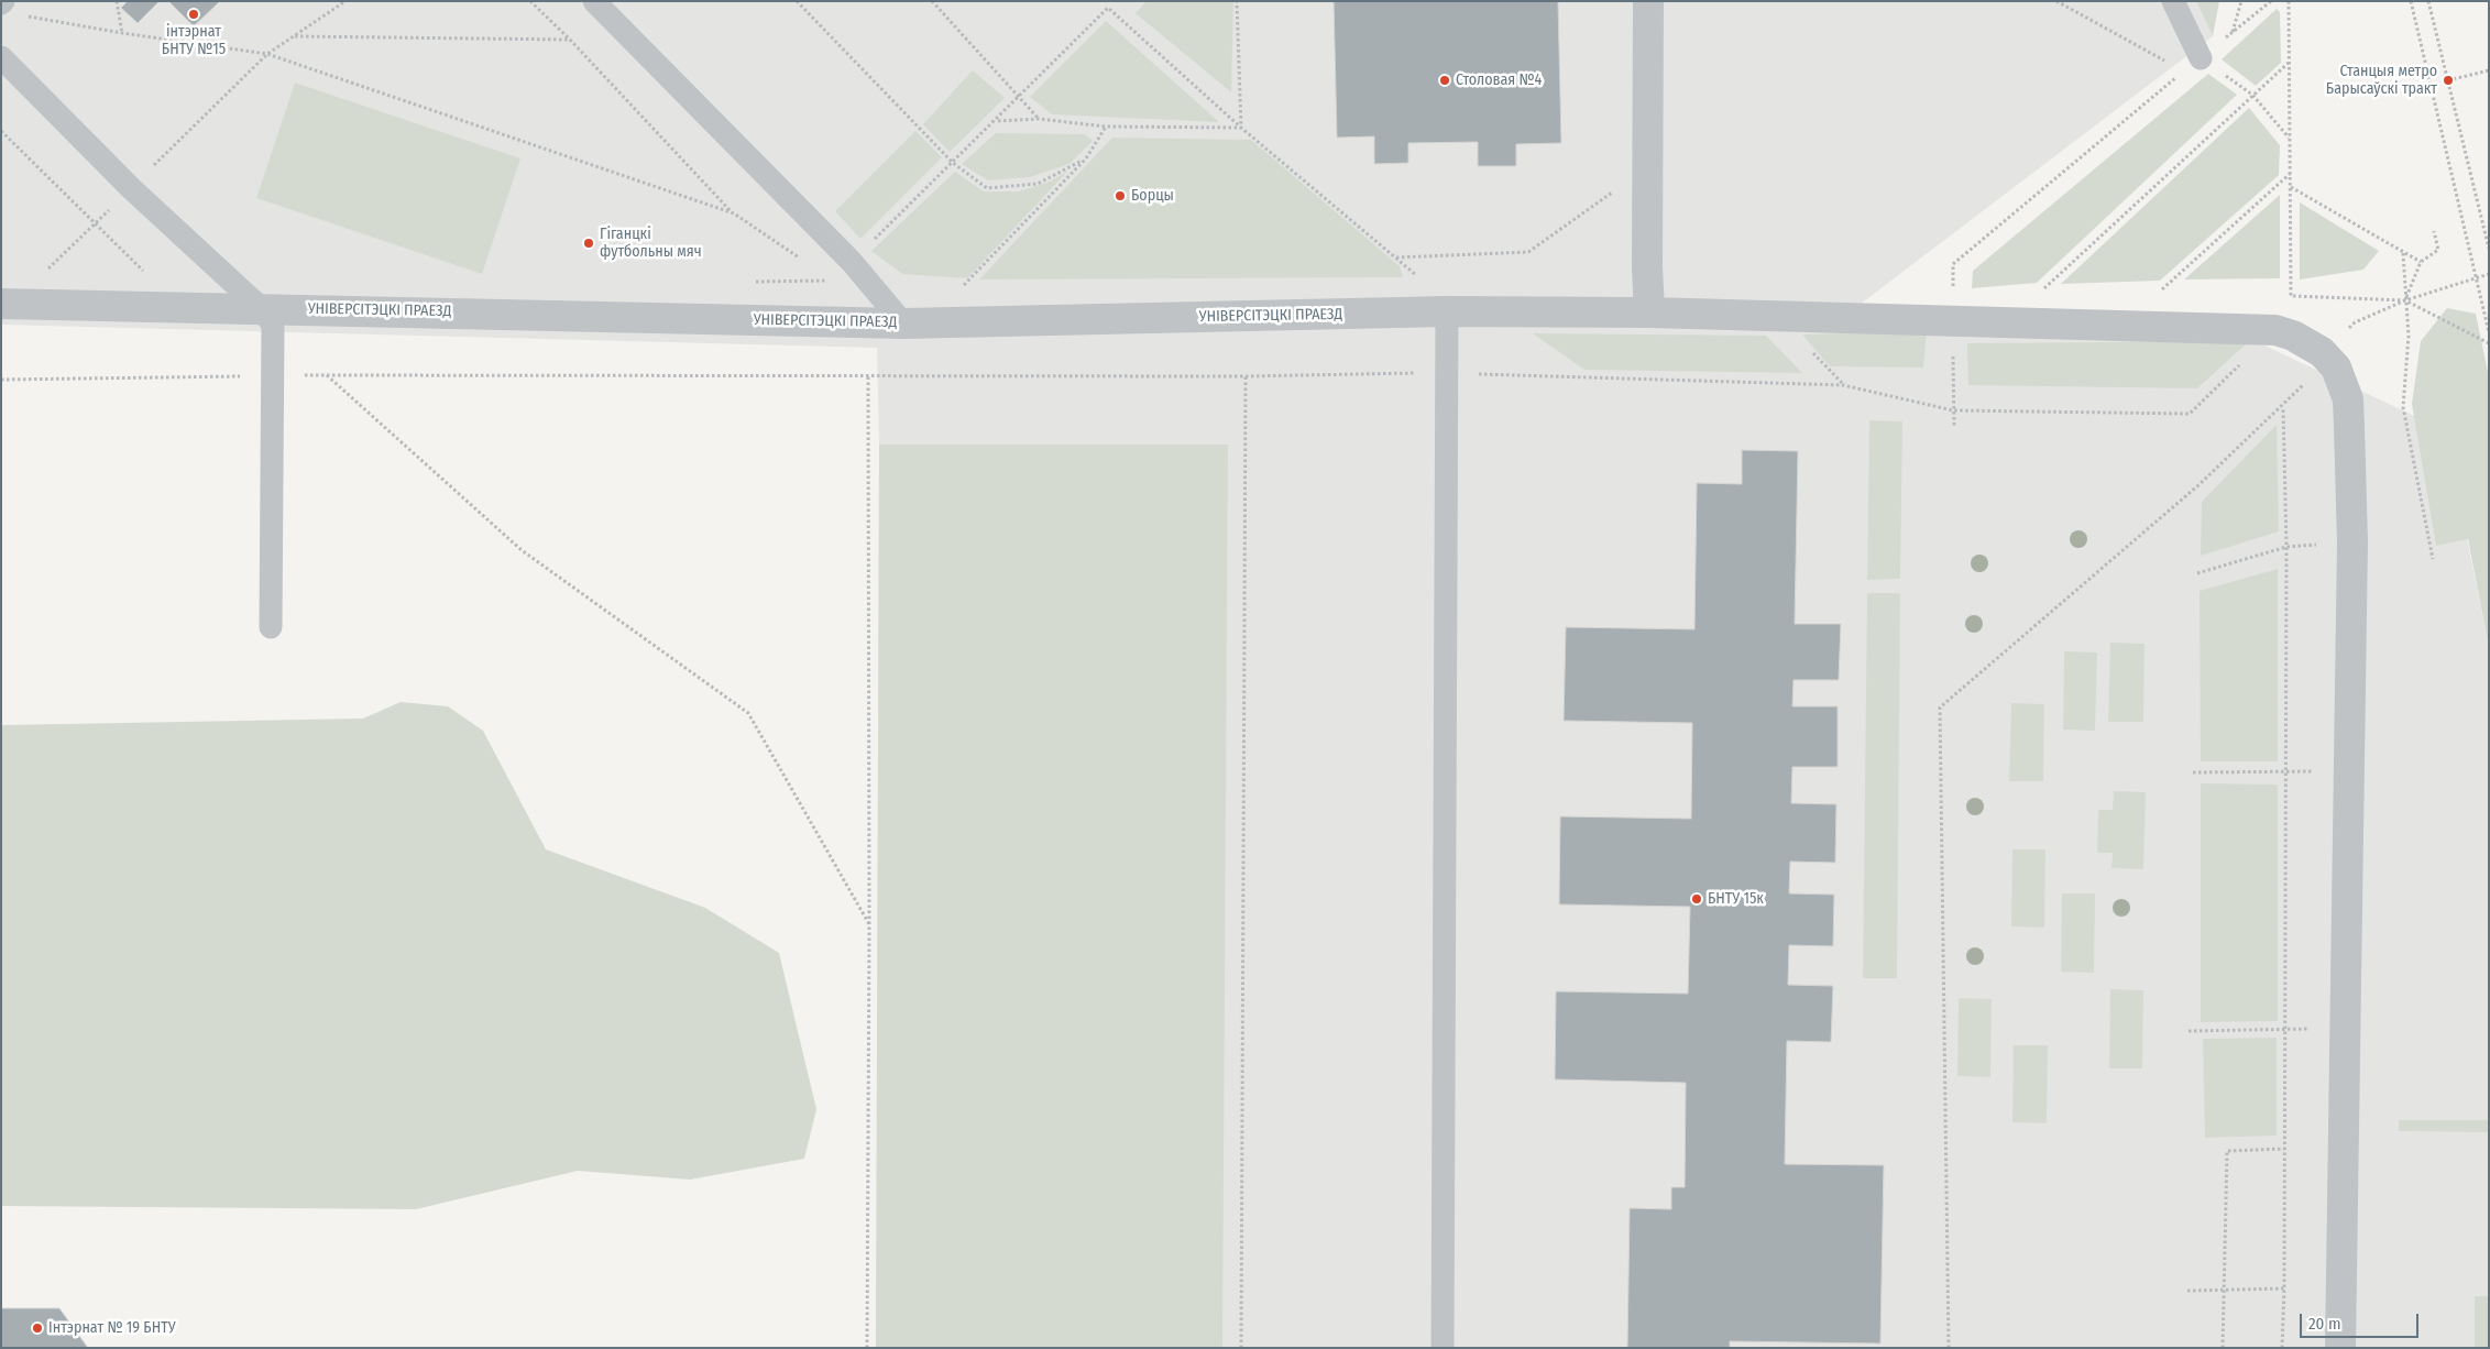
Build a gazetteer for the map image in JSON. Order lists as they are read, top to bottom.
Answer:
{
  "streets": {
    "street": ["УНІВЕРСІТЭЦКІ ПРАЕЗД"]
  },
  "places": [
    "інтэрнат БНТУ №15",
    "Столовая №4",
    "Станцыя метро Барысаўскі тракт",
    "Борцы",
    "Гіганцкі футбольны мяч",
    "БНТУ 15к",
    "Інтэрнат № 19 БНТУ"
  ],
  "scale_bar": "20 m"
}
